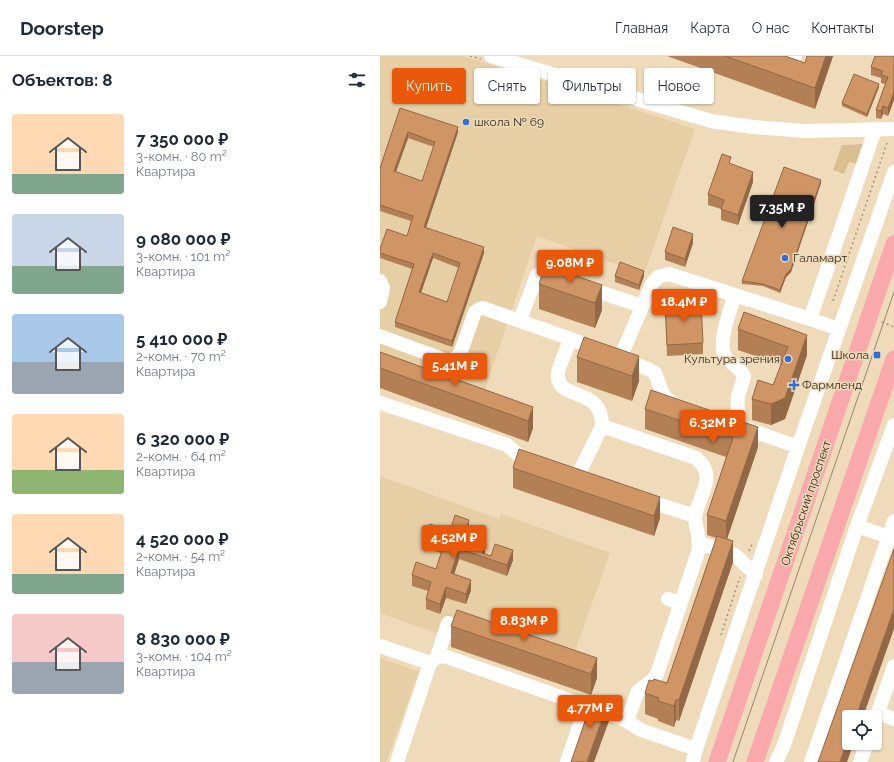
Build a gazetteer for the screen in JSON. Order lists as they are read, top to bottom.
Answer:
{
  "streets": {
    "main road": ["Октябрьский проспект"]
  },
  "places": {
    "other": ["школа № 69", "Галамарт", "Культура зрения"],
    "transit": ["Школа"],
    "health": ["Фармленд"]
  },
  "page": {
    "header": "Doorstep",
    "nav": [
      "Главная",
      "Карта",
      "О нас",
      "Контакты"
    ],
    "heading": "Объектов: 8",
    "chip": [
      "Купить",
      "Снять",
      "Фильтры",
      "Новое"
    ],
    "list": [
      {
        "name": "7 350 000 ₽",
        "note": "3-комн. · 80 m² · Квартира"
      },
      {
        "name": "9 080 000 ₽",
        "note": "3-комн. · 101 m² · Квартира"
      },
      {
        "name": "5 410 000 ₽",
        "note": "2-комн. · 70 m² · Квартира"
      },
      {
        "name": "6 320 000 ₽",
        "note": "2-комн. · 64 m² · Квартира"
      },
      {
        "name": "4 520 000 ₽",
        "note": "2-комн. · 54 m² · Квартира"
      },
      {
        "name": "8 830 000 ₽",
        "note": "3-комн. · 104 m² · Квартира"
      }
    ],
    "price": [
      "7.35M ₽",
      "9.08M ₽",
      "18.4M ₽",
      "5.41M ₽",
      "6.32M ₽",
      "4.52M ₽",
      "8.83M ₽",
      "4.77M ₽"
    ]
  }
}
